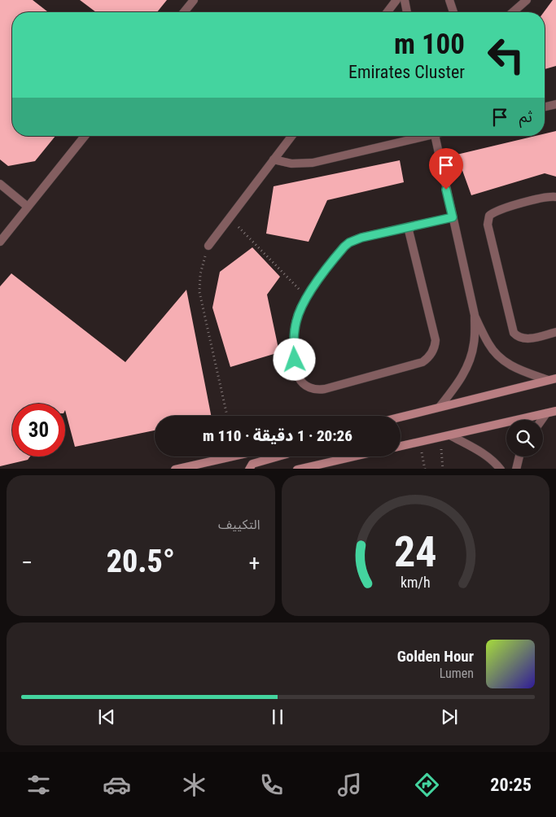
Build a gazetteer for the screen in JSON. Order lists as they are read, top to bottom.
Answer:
{
  "page": {
    "turn": ["100 m", "Emirates Cluster"],
    "then": "ثم",
    "limit": "30",
    "trip": "20:26 · 1 دقيقة · 110 m",
    "tile": "التكييف",
    "heat": ["−", "20.5°", "+"],
    "song": ["Golden Hour", "Lumen"],
    "tabs": "20:25",
    "gauge": ["24", "km/h"]
  }
}
